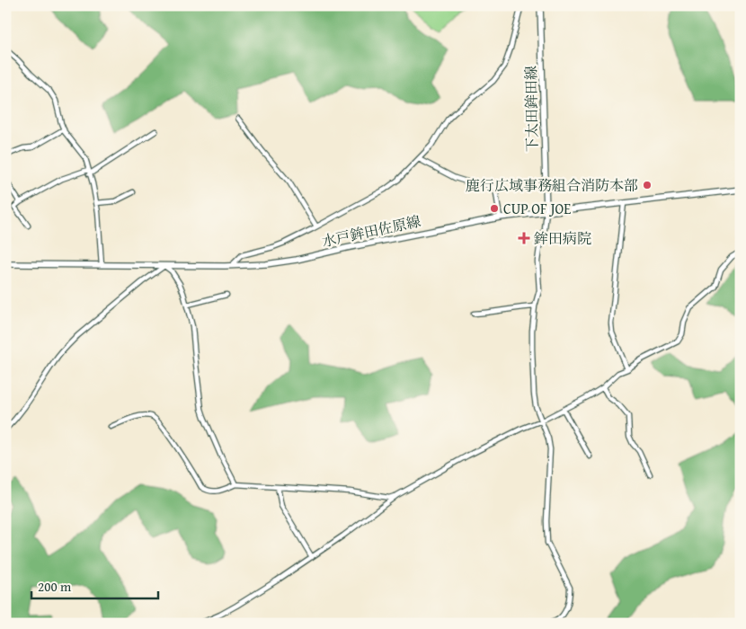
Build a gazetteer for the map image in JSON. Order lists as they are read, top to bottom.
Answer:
{
  "streets": {
    "main road": ["下太田鉾田線", "水戸鉾田佐原線"]
  },
  "crossings": [
    ["下太田鉾田線", "水戸鉾田佐原線"]
  ],
  "places": {
    "other": ["鹿行広域事務組合消防本部", "CUP OF JOE"],
    "health": ["鉾田病院"]
  },
  "scale_bar": "200 m"
}
